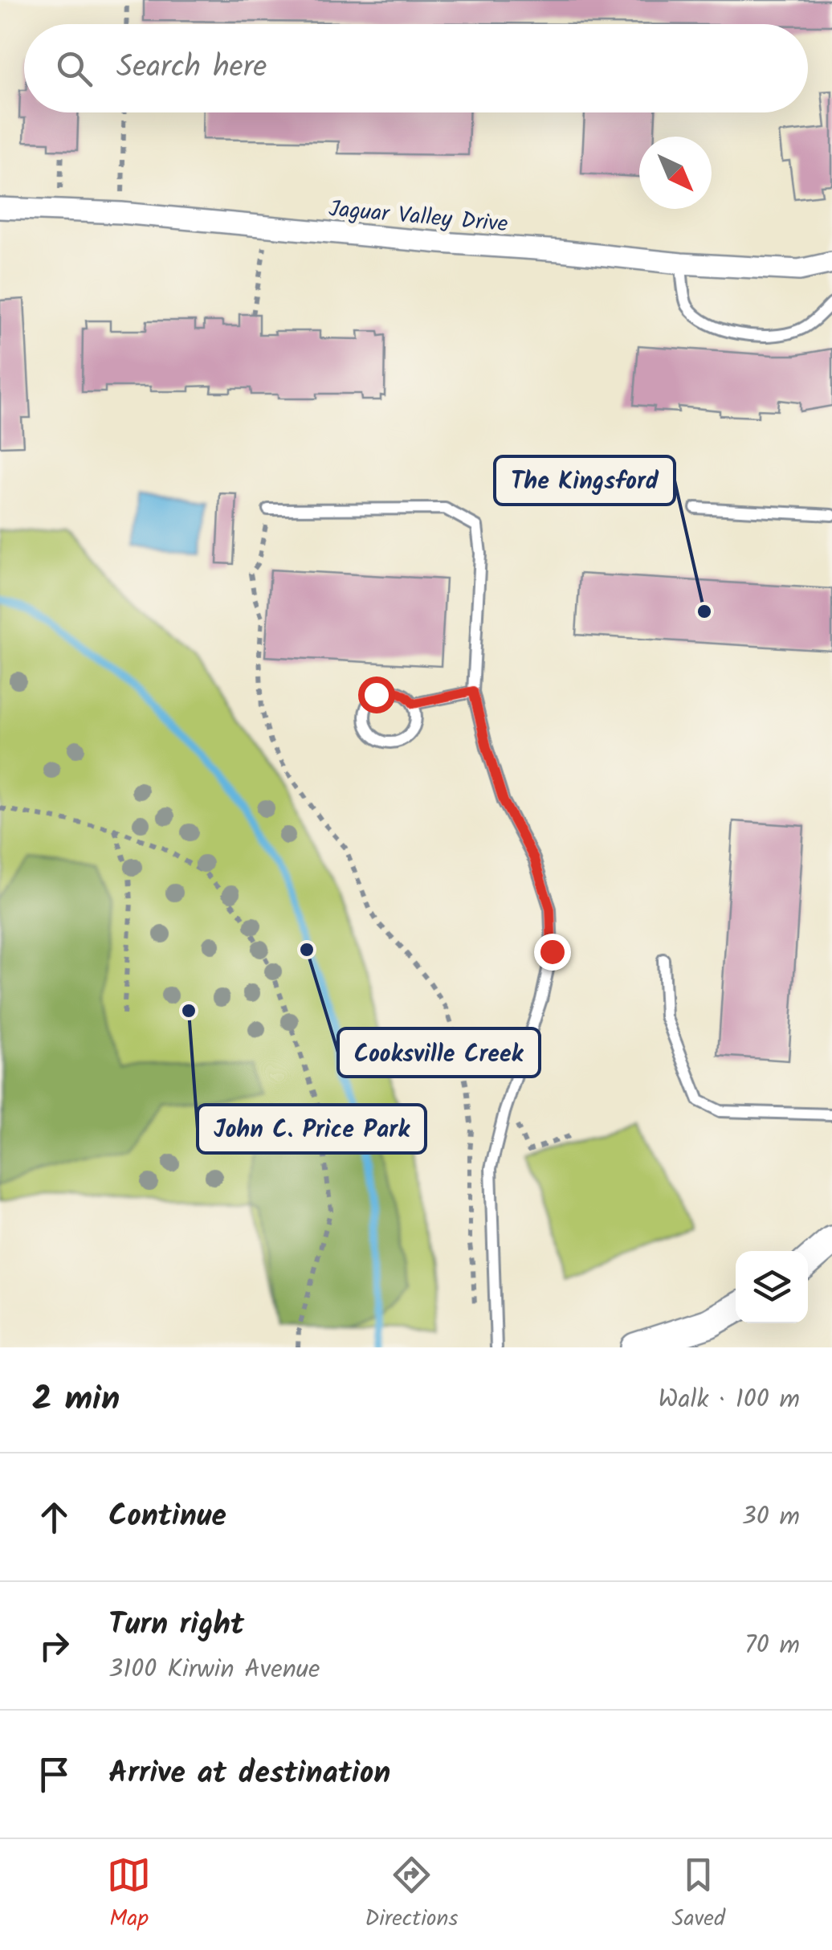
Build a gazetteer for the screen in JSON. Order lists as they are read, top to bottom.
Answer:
{
  "streets": {
    "street": ["Jaguar Valley Drive"]
  },
  "places": ["The Kingsford", "Cooksville Creek", "John C. Price Park"],
  "north": "bottom right",
  "page": {
    "search": "Search here",
    "heading": ["2 min", "Walk · 100 m"],
    "list": [
      ["Continue", "30 m"],
      ["Turn right", "3100 Kirwin Avenue", "70 m"],
      "Arrive at destination"
    ],
    "nav": ["Map", "Directions", "Saved"]
  }
}
